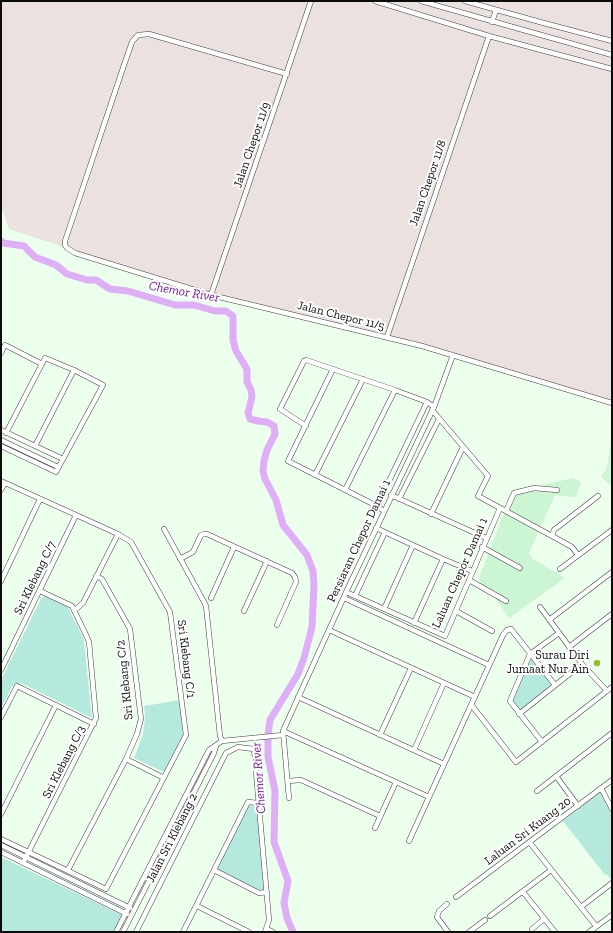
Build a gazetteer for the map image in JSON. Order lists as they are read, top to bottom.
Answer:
{
  "streets": {
    "street": [
      "Jalan Chepor 11/9",
      "Jalan Chepor 11/8",
      "Jalan Chepor 11/5",
      "Persiaran Chepor Damai 1",
      "Laluan Chepor Damai 1",
      "Sri Klebang C/7",
      "Sri Klebang C/1",
      "Sri Klebang C/2",
      "Sri Klebang C/3",
      "Laluan Sri Kuang 20",
      "Jalan Sri Klebang 2"
    ]
  },
  "crossings": [
    ["Jalan Chepor 11/9", "Jalan Chepor 11/5"],
    ["Jalan Chepor 11/8", "Jalan Chepor 11/5"],
    ["Jalan Chepor 11/5", "Persiaran Chepor Damai 1"],
    ["Persiaran Chepor Damai 1", "Laluan Chepor Damai 1"],
    ["Sri Klebang C/7", "Sri Klebang C/1"],
    ["Sri Klebang C/1", "Sri Klebang C/2"]
  ],
  "water": ["Chemor River"],
  "places": ["Surau Diri Jumaat Nur Ain"]
}
